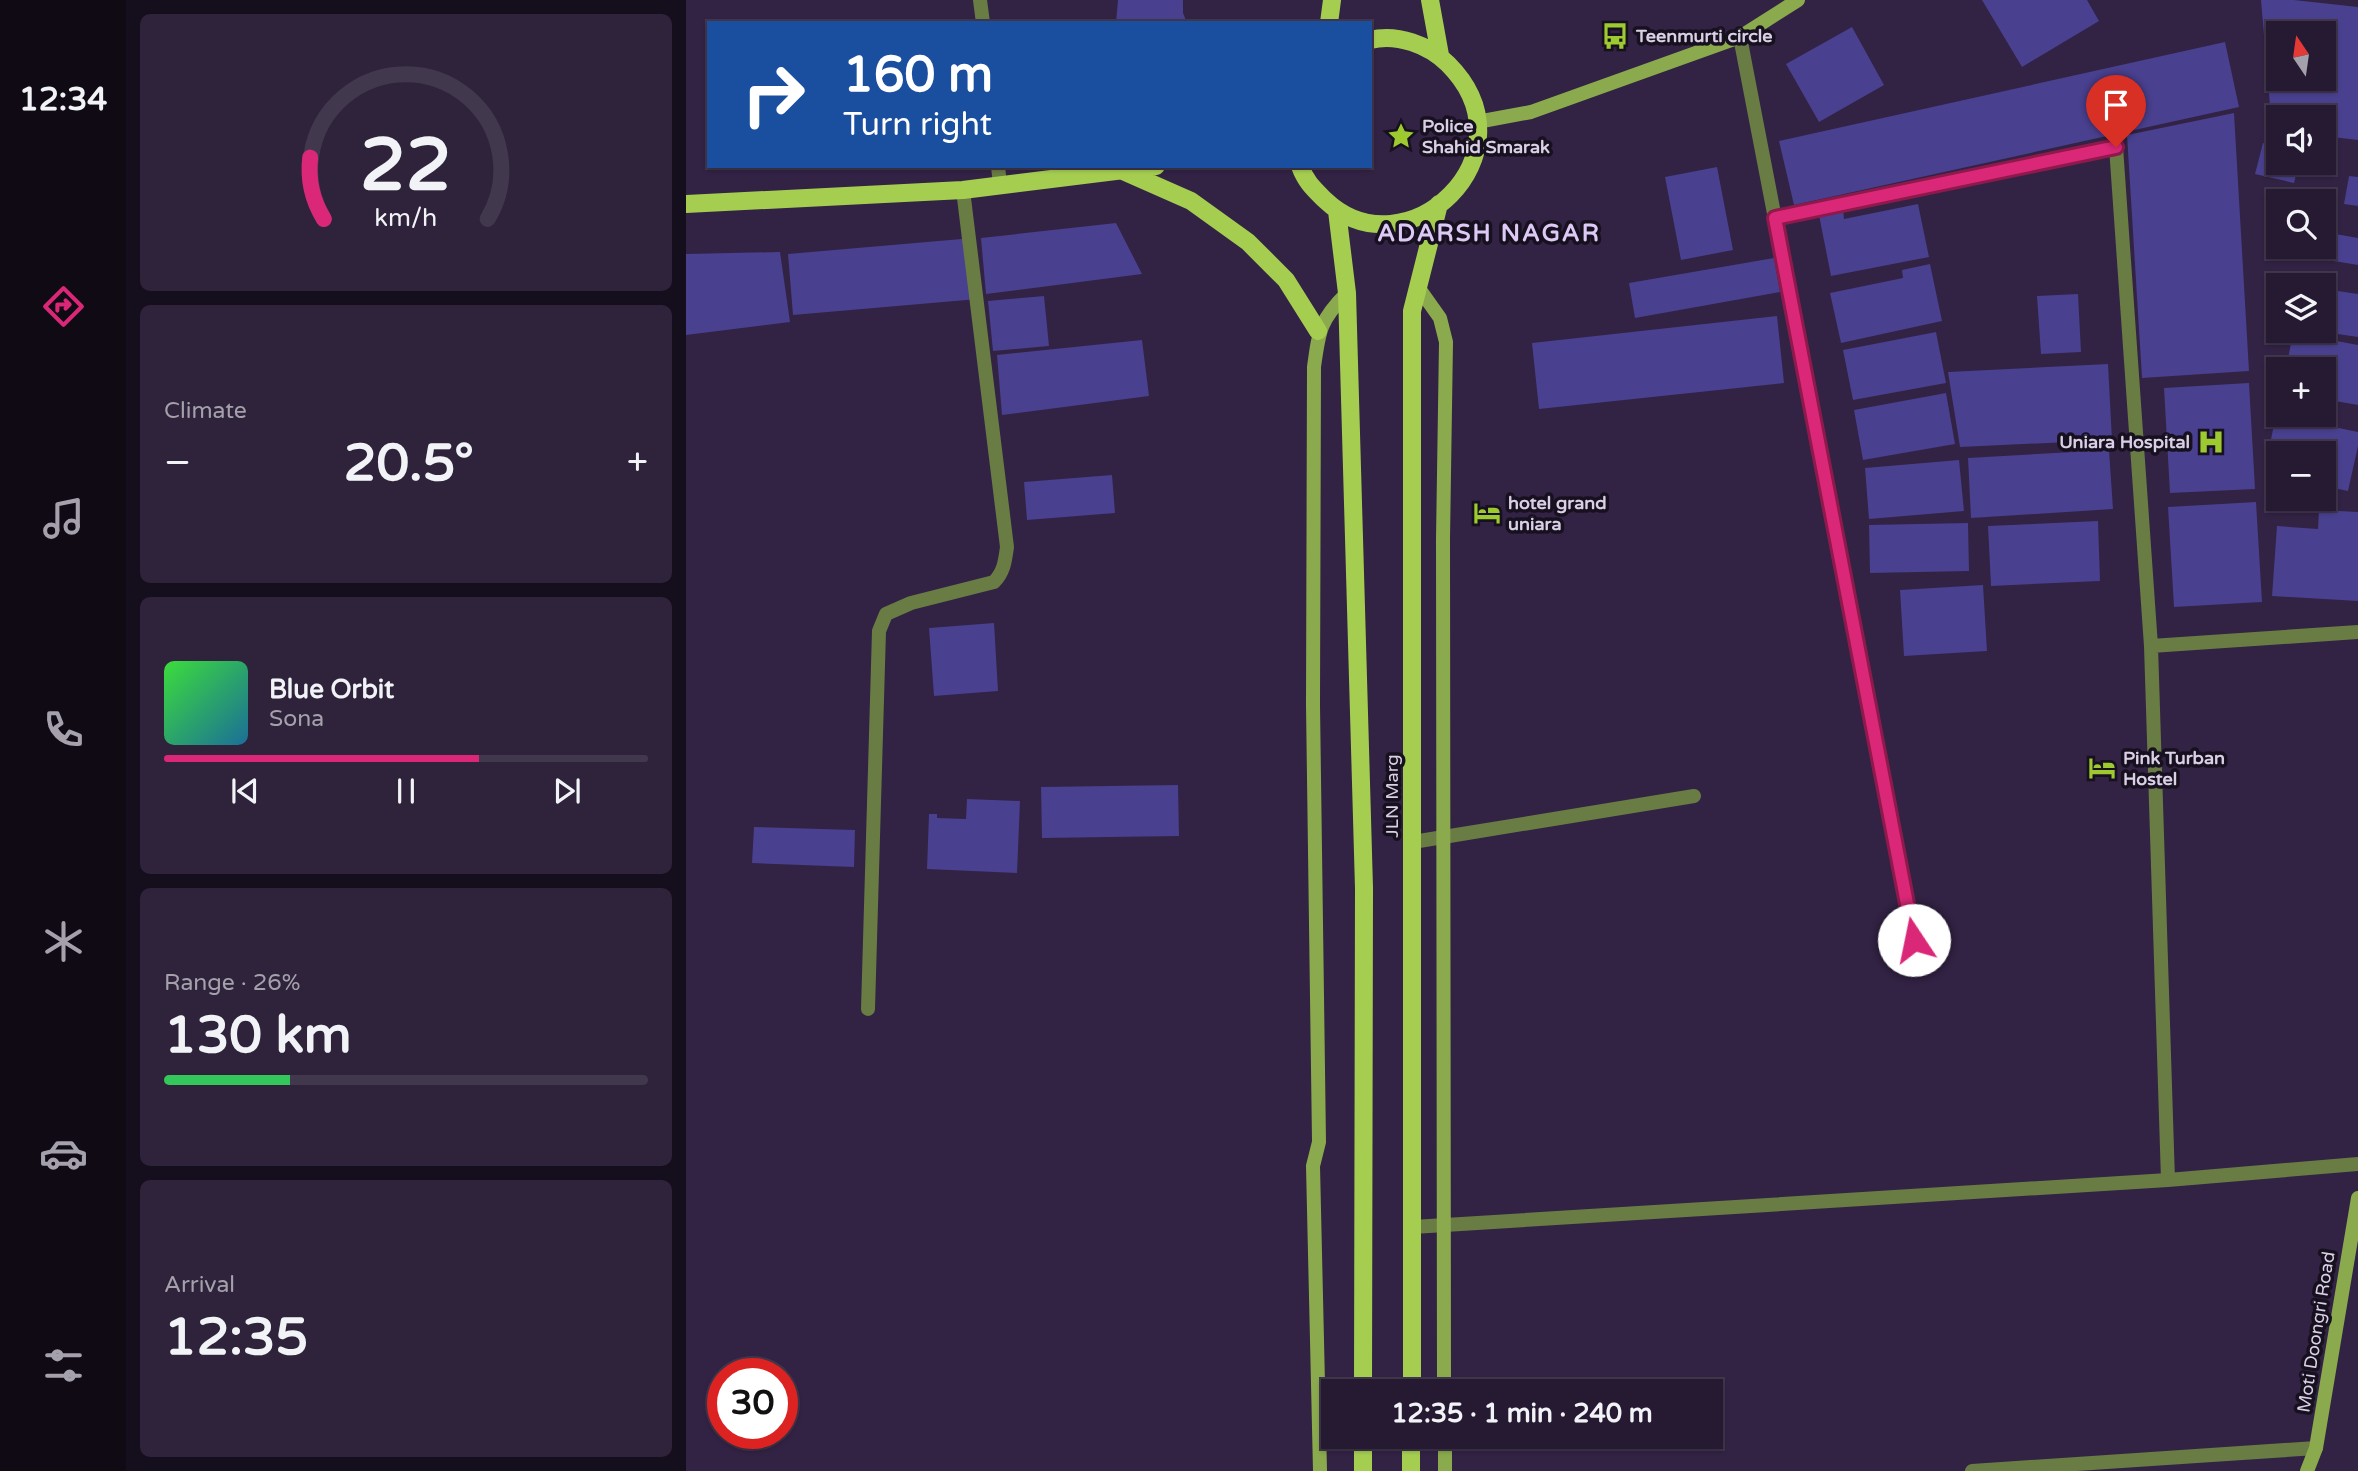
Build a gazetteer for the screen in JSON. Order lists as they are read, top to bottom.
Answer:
{
  "streets": {
    "main road": ["JLN Marg"],
    "street": ["Moti Doongri Road"]
  },
  "districts": ["ADARSH NAGAR"],
  "places": {
    "bus stop": ["Teenmurti circle"],
    "place": ["Police Shahid Smarak"],
    "hospital": ["Uniara Hospital"],
    "hotel": ["hotel grand uniara", "Pink Turban Hostel"]
  },
  "north": "top",
  "page": {
    "tabs": "12:34",
    "map_buttons": ["+", "−"],
    "turn": ["160 m", "Turn right"],
    "tile": [
      "Climate",
      ["Range · 26%", "130 km"],
      ["Arrival", "12:35"]
    ],
    "heat": ["−", "20.5°", "+"],
    "song": ["Blue Orbit", "Sona"],
    "limit": "30",
    "trip": "12:35 · 1 min · 240 m",
    "gauge": ["22", "km/h"]
  }
}
